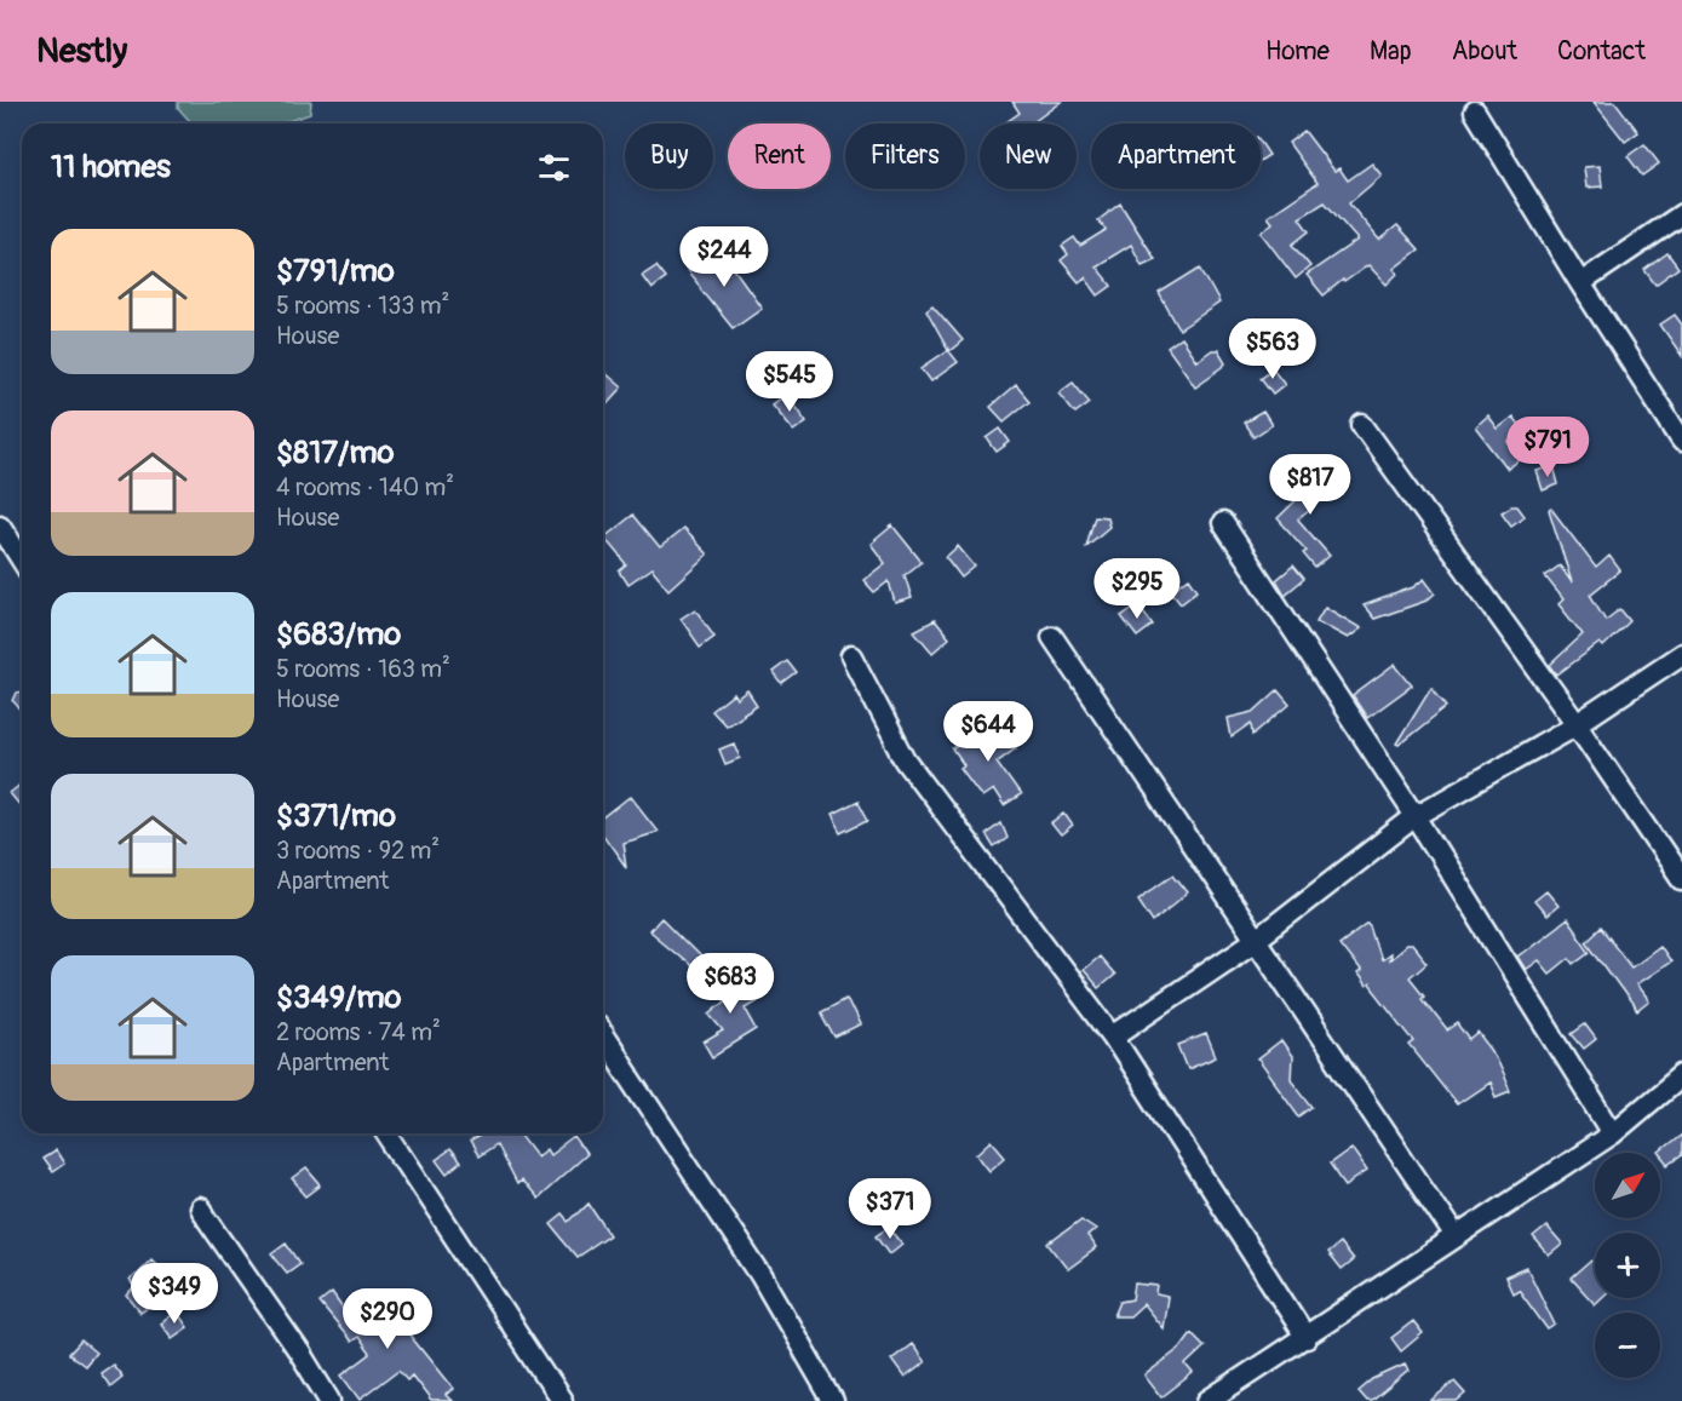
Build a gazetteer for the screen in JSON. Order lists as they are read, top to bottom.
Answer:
{
  "north": "top right",
  "page": {
    "header": "Nestly",
    "nav": [
      "Home",
      "Map",
      "About",
      "Contact"
    ],
    "chip": [
      "Buy",
      "Rent",
      "Filters",
      "New",
      "Apartment"
    ],
    "heading": "11 homes",
    "list": [
      {
        "name": "$791/mo",
        "note": "5 rooms · 133 m² · House"
      },
      {
        "name": "$817/mo",
        "note": "4 rooms · 140 m² · House"
      },
      {
        "name": "$683/mo",
        "note": "5 rooms · 163 m² · House"
      },
      {
        "name": "$371/mo",
        "note": "3 rooms · 92 m² · Apartment"
      },
      {
        "name": "$349/mo",
        "note": "2 rooms · 74 m² · Apartment"
      }
    ],
    "price": [
      "$244",
      "$563",
      "$545",
      "$791",
      "$817",
      "$295",
      "$644",
      "$683",
      "$371",
      "$349",
      "$290"
    ],
    "map_buttons": ["+", "−"]
  }
}
